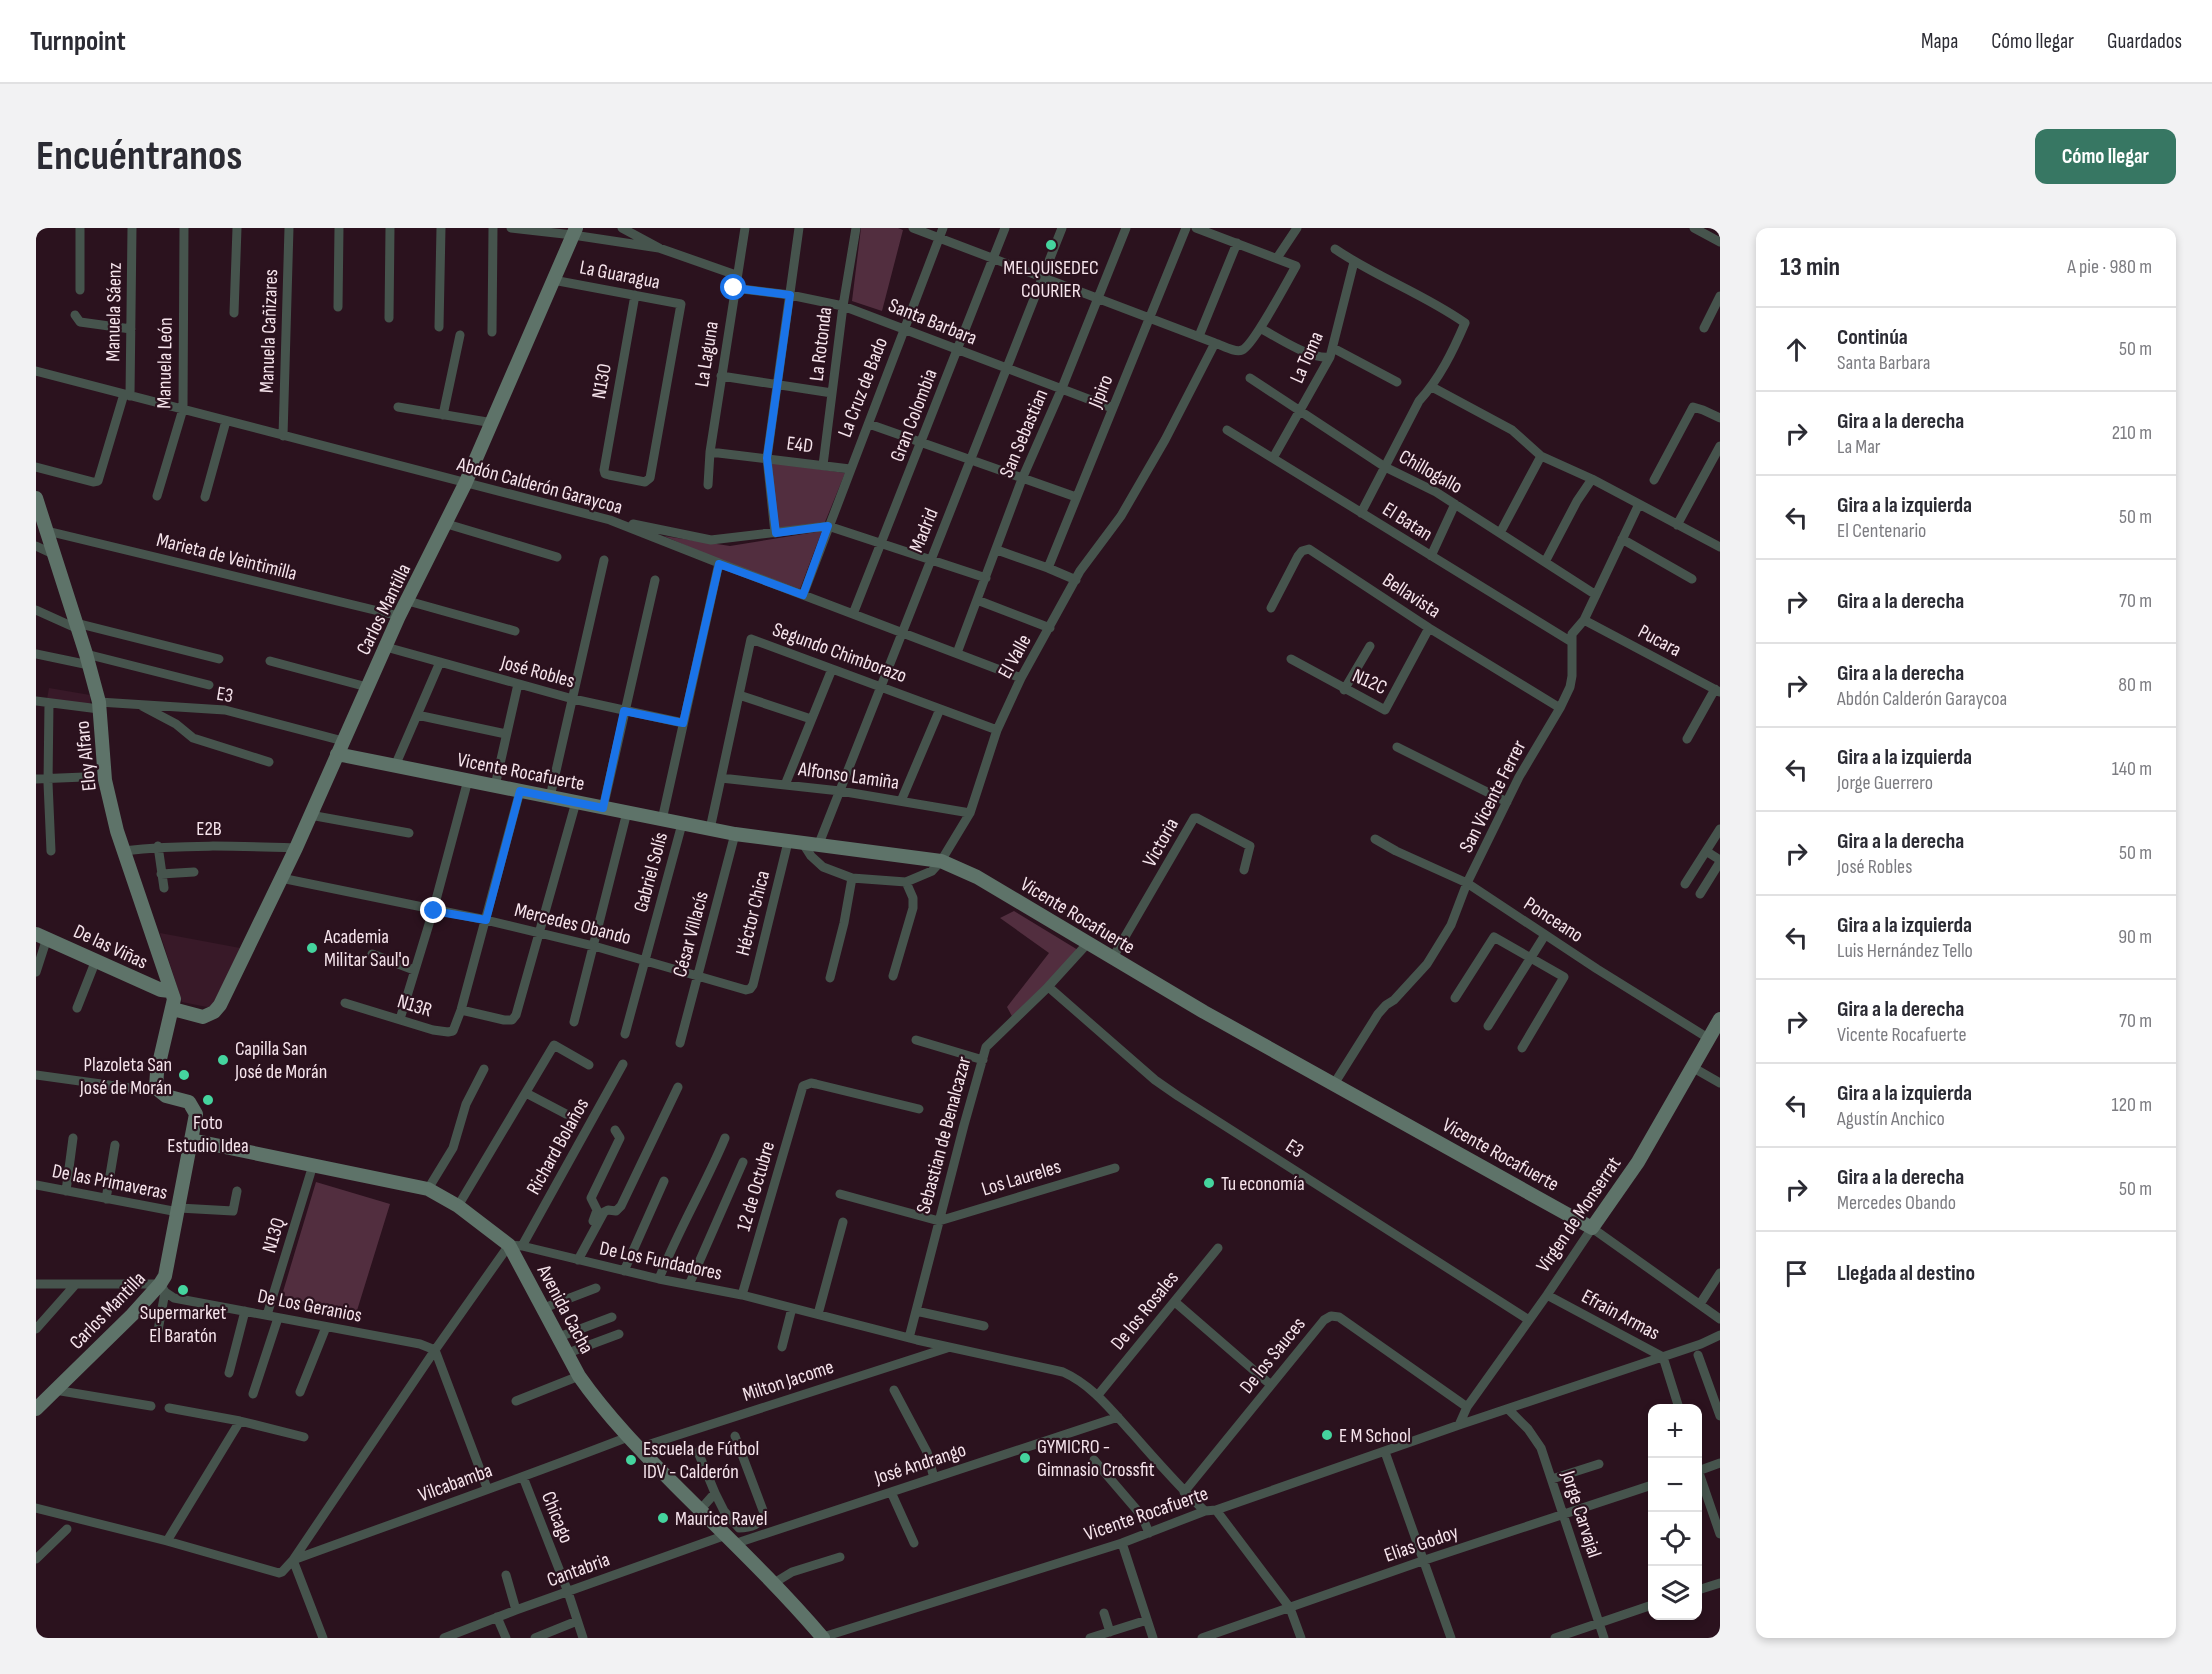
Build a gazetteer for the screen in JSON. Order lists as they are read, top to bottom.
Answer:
{
  "streets": {
    "street": [
      "La Guaragua",
      "Manuela Sáenz",
      "Santa Barbara",
      "Manuela Cañizares",
      "La Rotonda",
      "La Laguna",
      "La Toma",
      "Manuela León",
      "N13O",
      "La Cruz de Bado",
      "Jipiro",
      "Gran Colombia",
      "San Sebastian",
      "E4D",
      "Chillogallo",
      "Abdón Calderón Garaycoa",
      "El Batan",
      "Madrid",
      "Marieta de Veintimilla",
      "Bellavista",
      "Carlos Mantilla",
      "Pucara",
      "Segundo Chimborazo",
      "El Valle",
      "José Robles",
      "N12C",
      "E3",
      "Eloy Alfaro",
      "Vicente Rocafuerte",
      "Alfonso Lamiña",
      "San Vicente Ferrer",
      "E2B",
      "Victoria",
      "Gabriel Solís",
      "Héctor Chica",
      "Ponceano",
      "Mercedes Obando",
      "César Villacís",
      "De las Viñas",
      "N13R",
      "Sebastian de Benalcazar",
      "Richard Bolaños",
      "Los Laureles",
      "De las Primaveras",
      "12 de Octubre",
      "Virgen de Monserrat",
      "N13Q",
      "De Los Fundadores",
      "De Los Geranios",
      "Avenida Cacha",
      "De los Rosales",
      "Efrain Armas",
      "De los Sauces",
      "Milton Jacome",
      "José Andrango",
      "Vilcabamba",
      "Jorge Carvajal",
      "Chicago",
      "Elias Godoy",
      "Cantabria"
    ]
  },
  "crossings": [
    ["La Guaragua", "N13O"],
    ["La Guaragua", "Carlos Mantilla"],
    ["Manuela Sáenz", "Abdón Calderón Garaycoa"],
    ["Santa Barbara", "La Rotonda"],
    ["Santa Barbara", "La Laguna"],
    ["Santa Barbara", "La Cruz de Bado"],
    ["Santa Barbara", "Jipiro"],
    ["Santa Barbara", "Gran Colombia"],
    ["Santa Barbara", "San Sebastian"],
    ["Santa Barbara", "Madrid"],
    ["Manuela Cañizares", "Abdón Calderón Garaycoa"],
    ["La Rotonda", "E4D"],
    ["La Laguna", "E4D"],
    ["La Toma", "Chillogallo"],
    ["La Toma", "El Batan"],
    ["Manuela León", "Abdón Calderón Garaycoa"],
    ["La Cruz de Bado", "E4D"],
    ["La Cruz de Bado", "Abdón Calderón Garaycoa"],
    ["Gran Colombia", "Abdón Calderón Garaycoa"],
    ["San Sebastian", "Abdón Calderón Garaycoa"],
    ["Abdón Calderón Garaycoa", "Madrid"],
    ["Abdón Calderón Garaycoa", "Carlos Mantilla"],
    ["Abdón Calderón Garaycoa", "El Valle"],
    ["El Batan", "San Vicente Ferrer"],
    ["Madrid", "Segundo Chimborazo"],
    ["Madrid", "El Valle"],
    ["Madrid", "Vicente Rocafuerte"],
    ["Madrid", "Alfonso Lamiña"],
    ["Marieta de Veintimilla", "Carlos Mantilla"],
    ["Marieta de Veintimilla", "Eloy Alfaro"],
    ["Bellavista", "N12C"],
    ["Bellavista", "San Vicente Ferrer"],
    ["Carlos Mantilla", "José Robles"],
    ["Carlos Mantilla", "E3"],
    ["Carlos Mantilla", "Eloy Alfaro"],
    ["Carlos Mantilla", "Vicente Rocafuerte"],
    ["Carlos Mantilla", "E2B"],
    ["Carlos Mantilla", "Mercedes Obando"],
    ["Carlos Mantilla", "De las Primaveras"],
    ["Carlos Mantilla", "De Los Geranios"],
    ["Carlos Mantilla", "Avenida Cacha"],
    ["Segundo Chimborazo", "El Valle"],
    ["Segundo Chimborazo", "Vicente Rocafuerte"],
    ["Segundo Chimborazo", "Alfonso Lamiña"],
    ["El Valle", "Vicente Rocafuerte"],
    ["El Valle", "Alfonso Lamiña"],
    ["E3", "Eloy Alfaro"],
    ["E3", "Vicente Rocafuerte"],
    ["E3", "Virgen de Monserrat"],
    ["Eloy Alfaro", "E2B"],
    ["Eloy Alfaro", "De las Viñas"],
    ["Vicente Rocafuerte", "San Vicente Ferrer"],
    ["Vicente Rocafuerte", "Victoria"],
    ["Vicente Rocafuerte", "Gabriel Solís"],
    ["Vicente Rocafuerte", "Héctor Chica"],
    ["Vicente Rocafuerte", "César Villacís"],
    ["Vicente Rocafuerte", "Sebastian de Benalcazar"],
    ["Vicente Rocafuerte", "Virgen de Monserrat"],
    ["Vicente Rocafuerte", "De Los Fundadores"],
    ["Vicente Rocafuerte", "Avenida Cacha"],
    ["Vicente Rocafuerte", "Efrain Armas"],
    ["Vicente Rocafuerte", "Jorge Carvajal"],
    ["San Vicente Ferrer", "Ponceano"],
    ["Gabriel Solís", "Mercedes Obando"],
    ["Héctor Chica", "Mercedes Obando"],
    ["Ponceano", "Virgen de Monserrat"],
    ["Mercedes Obando", "César Villacís"],
    ["Sebastian de Benalcazar", "Los Laureles"],
    ["Sebastian de Benalcazar", "De Los Fundadores"],
    ["Sebastian de Benalcazar", "Milton Jacome"],
    ["Richard Bolaños", "De Los Fundadores"],
    ["Richard Bolaños", "Avenida Cacha"],
    ["12 de Octubre", "De Los Fundadores"],
    ["Virgen de Monserrat", "Efrain Armas"],
    ["Virgen de Monserrat", "De los Sauces"],
    ["N13Q", "De Los Geranios"],
    ["N13Q", "Avenida Cacha"],
    ["De Los Fundadores", "Avenida Cacha"],
    ["De Los Fundadores", "De los Rosales"],
    ["De Los Fundadores", "De los Sauces"],
    ["De Los Fundadores", "Milton Jacome"],
    ["De Los Fundadores", "José Andrango"],
    ["Avenida Cacha", "Milton Jacome"],
    ["Avenida Cacha", "José Andrango"],
    ["Avenida Cacha", "Vilcabamba"],
    ["Avenida Cacha", "Cantabria"],
    ["José Andrango", "Cantabria"],
    ["Vilcabamba", "Chicago"],
    ["Jorge Carvajal", "Elias Godoy"],
    ["Chicago", "Cantabria"]
  ],
  "places": [
    "MELQUISEDEC COURIER",
    "Academia Militar Saul'o",
    "Capilla San José de Morán",
    "Plazoleta San José de Morán",
    "Foto Estudio Idea",
    "Tu economía",
    "Supermarket El Baratón",
    "E M School",
    "GYMICRO - Gimnasio Crossfit",
    "Escuela de Fútbol IDV - Calderón",
    "Maurice Ravel"
  ],
  "page": {
    "header": "Turnpoint",
    "nav": ["Mapa", "Cómo llegar", "Guardados"],
    "buttons": "Cómo llegar",
    "title": "Encuéntranos",
    "heading": ["13 min", "A pie · 980 m"],
    "list": [
      ["Continúa", "Santa Barbara", "50 m"],
      ["Gira a la derecha", "La Mar", "210 m"],
      ["Gira a la izquierda", "El Centenario", "50 m"],
      ["Gira a la derecha", "70 m"],
      ["Gira a la derecha", "Abdón Calderón Garaycoa", "80 m"],
      ["Gira a la izquierda", "Jorge Guerrero", "140 m"],
      ["Gira a la derecha", "José Robles", "50 m"],
      ["Gira a la izquierda", "Luis Hernández Tello", "90 m"],
      ["Gira a la derecha", "Vicente Rocafuerte", "70 m"],
      ["Gira a la izquierda", "Agustín Anchico", "120 m"],
      ["Gira a la derecha", "Mercedes Obando", "50 m"],
      "Llegada al destino"
    ],
    "map_buttons": ["+", "−"]
  }
}
